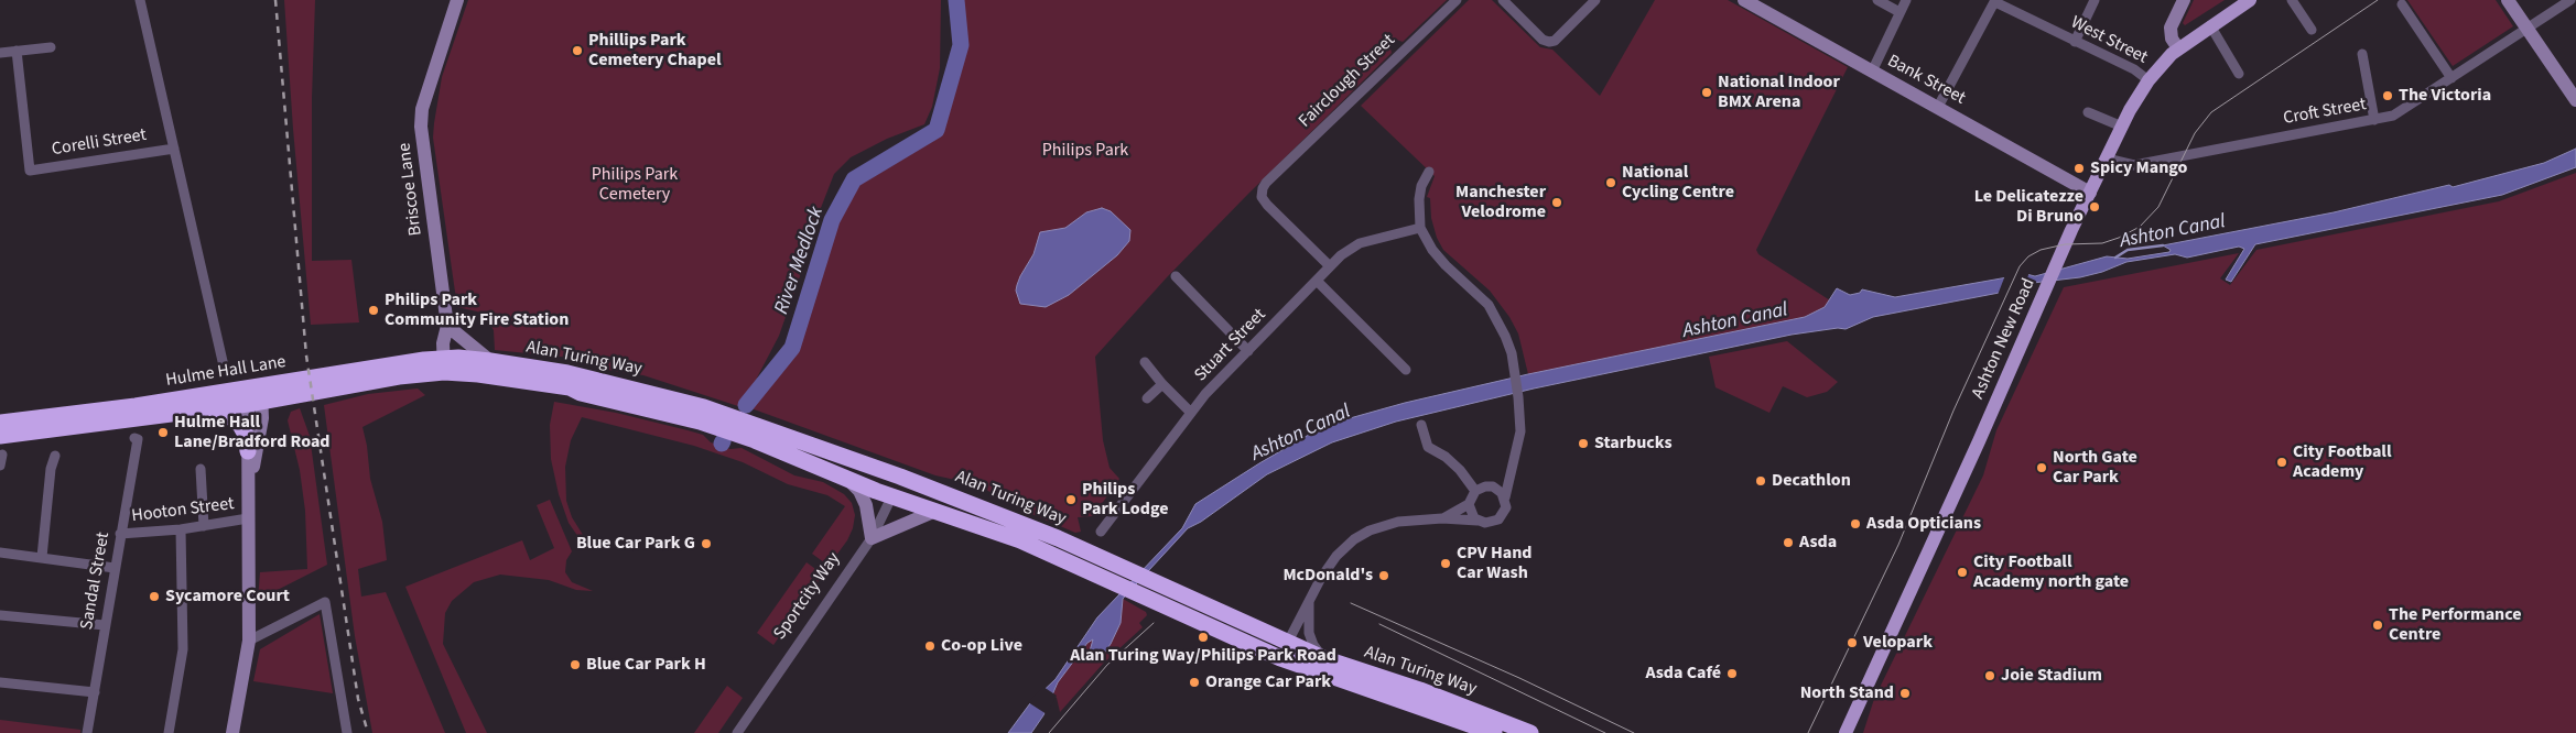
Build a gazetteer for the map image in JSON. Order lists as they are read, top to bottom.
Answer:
{
  "streets": {
    "highway": ["Alan Turing Way", "Hulme Hall Lane", "Sportcity Way"],
    "main road": ["Ashton New Road"],
    "street": [
      "West Street",
      "Bank Street",
      "Fairclough Street",
      "Croft Street",
      "Corelli Street",
      "Briscoe Lane",
      "Stuart Street",
      "Hooton Street",
      "Sandal Street"
    ]
  },
  "crossings": [
    ["West Street", "Ashton New Road"],
    ["Bank Street", "Ashton New Road"],
    ["Fairclough Street", "Stuart Street"],
    ["Croft Street", "Ashton New Road"],
    ["Briscoe Lane", "Alan Turing Way"],
    ["Briscoe Lane", "Hulme Hall Lane"],
    ["Alan Turing Way", "Hulme Hall Lane"],
    ["Alan Turing Way", "Sportcity Way"],
    ["Hooton Street", "Sandal Street"]
  ],
  "water": ["Ashton Canal", "River Medlock"],
  "parks": ["Philips Park", "Philips Park Cemetery"],
  "places": [
    "Phillips Park Cemetery Chapel",
    "National Indoor BMX Arena",
    "The Victoria",
    "Spicy Mango",
    "National Cycling Centre",
    "Manchester Velodrome",
    "Le Delicatezze Di Bruno",
    "Philips Park Community Fire Station",
    "Hulme Hall Lane/Bradford Road",
    "Starbucks",
    "City Football Academy",
    "North Gate Car Park",
    "Decathlon",
    "Philips Park Lodge",
    "Asda Opticians",
    "Asda",
    "Blue Car Park G",
    "CPV Hand Car Wash",
    "City Football Academy north gate",
    "McDonald's",
    "Sycamore Court",
    "The Performance Centre",
    "Alan Turing Way/Philips Park Road",
    "Velopark",
    "Co-op Live",
    "Blue Car Park H",
    "Asda Café",
    "Joie Stadium",
    "Orange Car Park",
    "North Stand"
  ]
}
